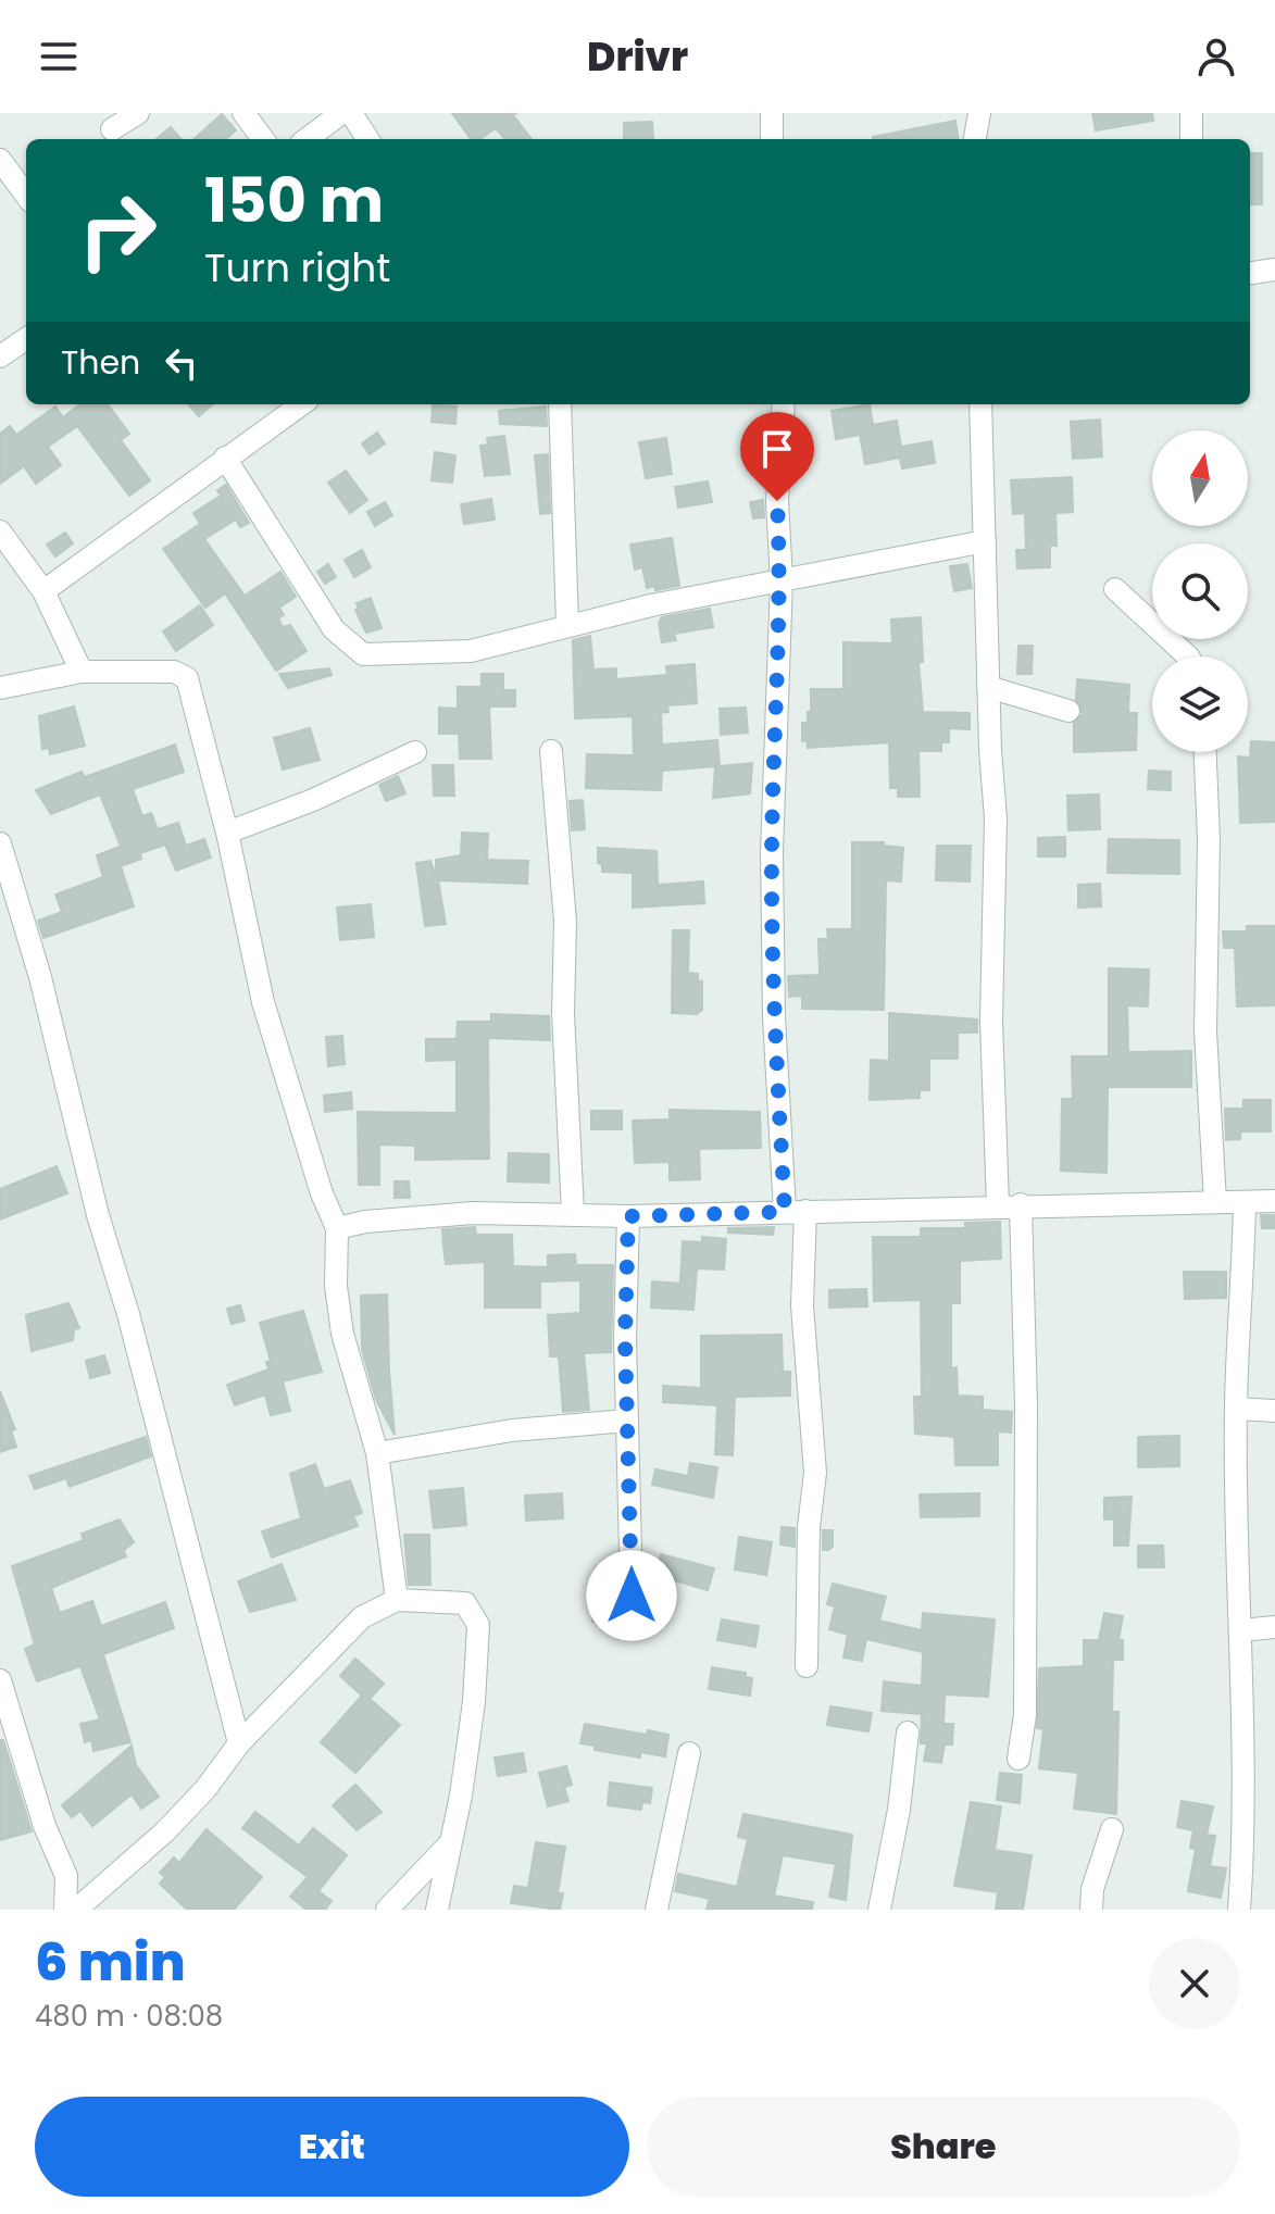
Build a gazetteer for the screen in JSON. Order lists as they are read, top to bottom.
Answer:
{
  "north": "top",
  "page": {
    "header": "Drivr",
    "turn": ["150 m", "Turn right"],
    "then": "Then",
    "heading": ["6 min", "480 m · 08:08"],
    "buttons": ["Exit", "Share"]
  }
}
